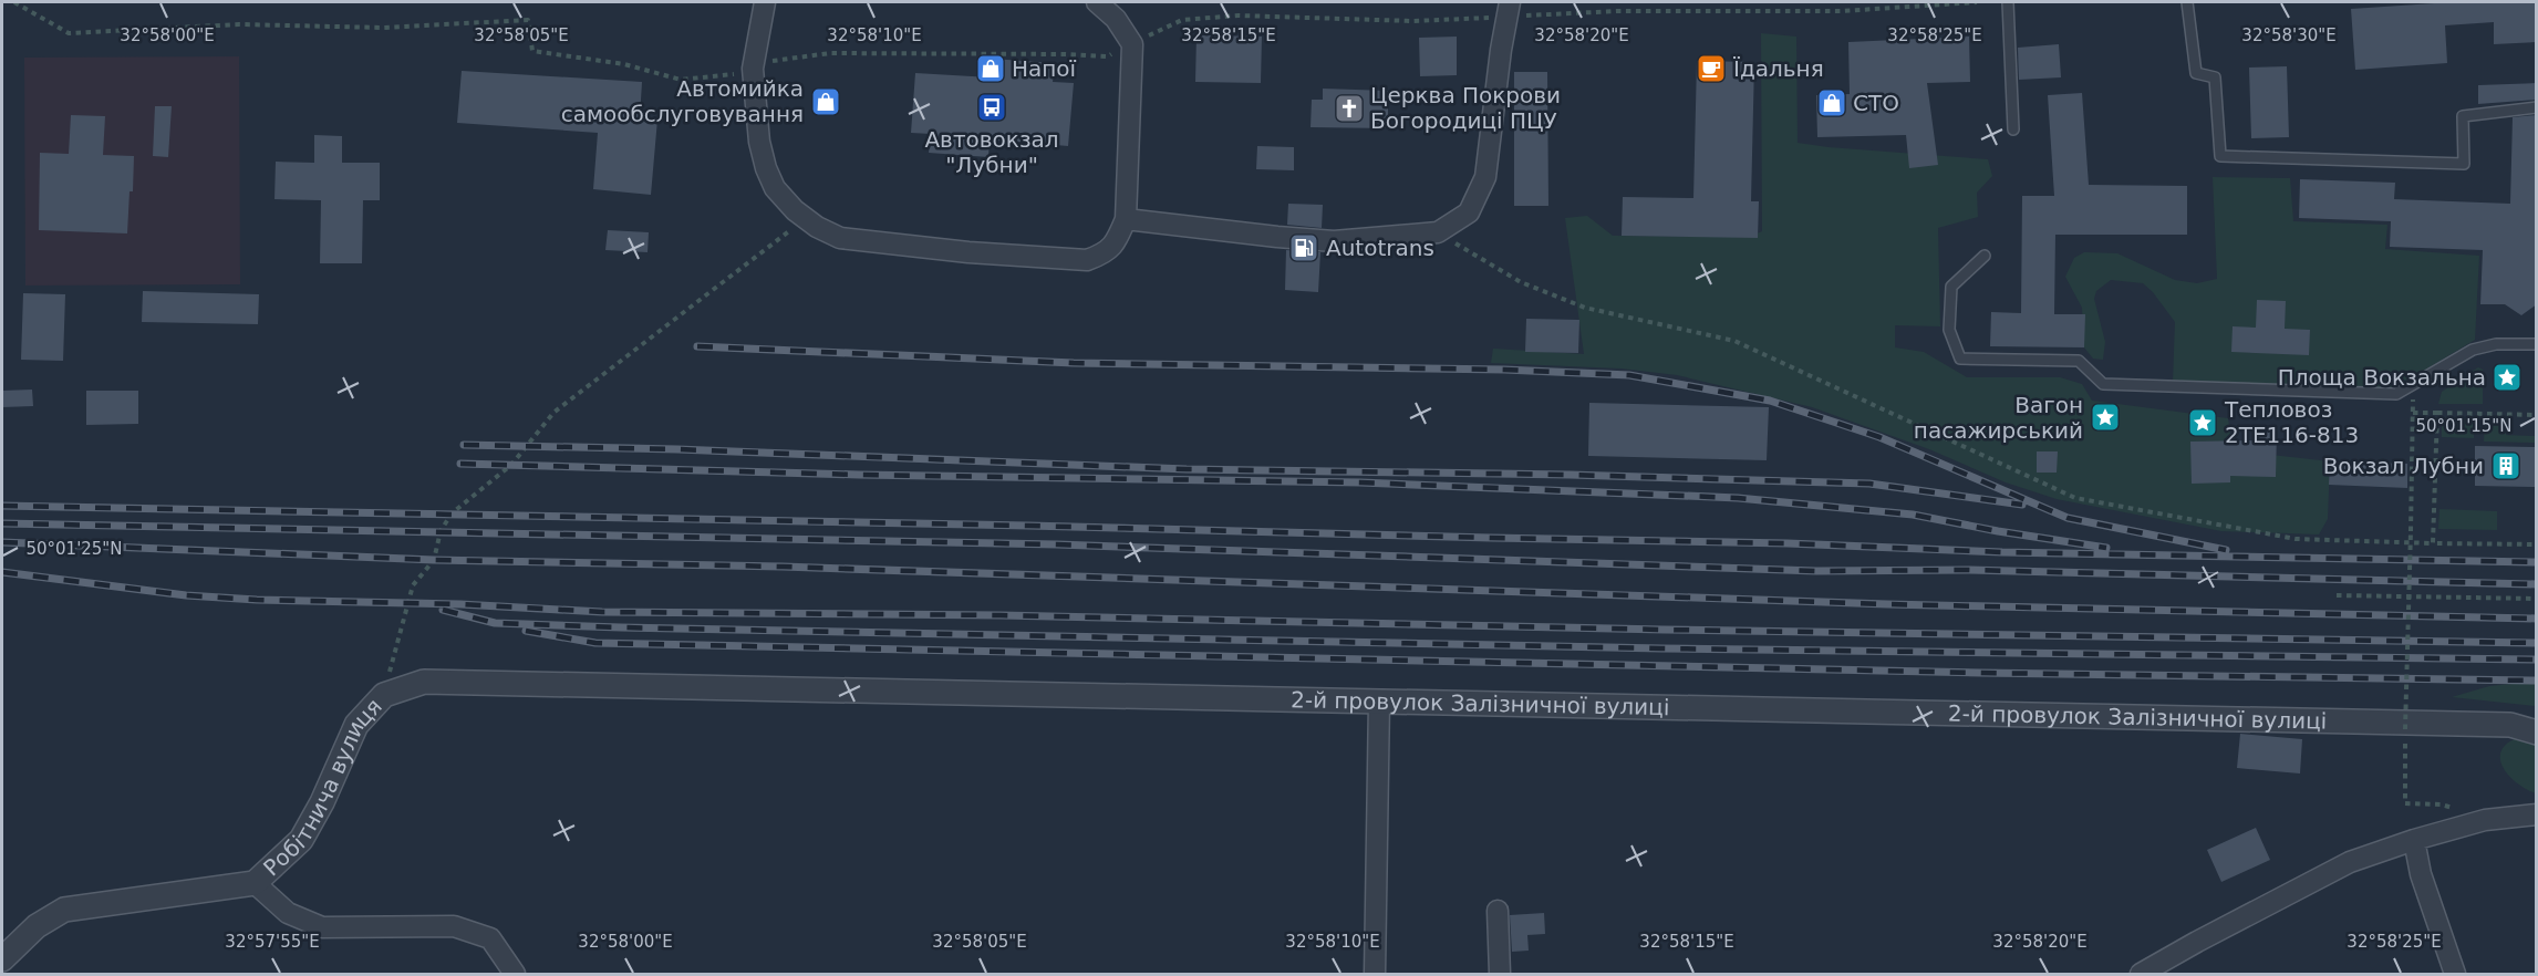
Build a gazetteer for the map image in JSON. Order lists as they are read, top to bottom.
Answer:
{
  "streets": {
    "street": ["2-й провулок Залізничної вулиці", "Робітнича вулиця"]
  },
  "crossings": [
    ["2-й провулок Залізничної вулиці", "Робітнича вулиця"]
  ],
  "places": {
    "shop": ["Напої", "Автомийка самообслуговування", "СТО"],
    "cafe": ["Їдальня"],
    "bus stop": ["Автовокзал \"Лубни\""],
    "church": ["Церква Покрови Богородиці ПЦУ"],
    "fuel station": ["Autotrans"],
    "place": ["Площа Вокзальна", "Вагон пасажирський", "Тепловоз 2ТЕ116-813"],
    "building": ["Вокзал Лубни"]
  },
  "coordinates": [
    "32°58'00\"E",
    "32°58'05\"E",
    "32°58'10\"E",
    "32°58'15\"E",
    "32°58'20\"E",
    "32°58'25\"E",
    "32°58'30\"E",
    "50°01'15\"N",
    "50°01'25\"N",
    "32°57'55\"E"
  ]
}
